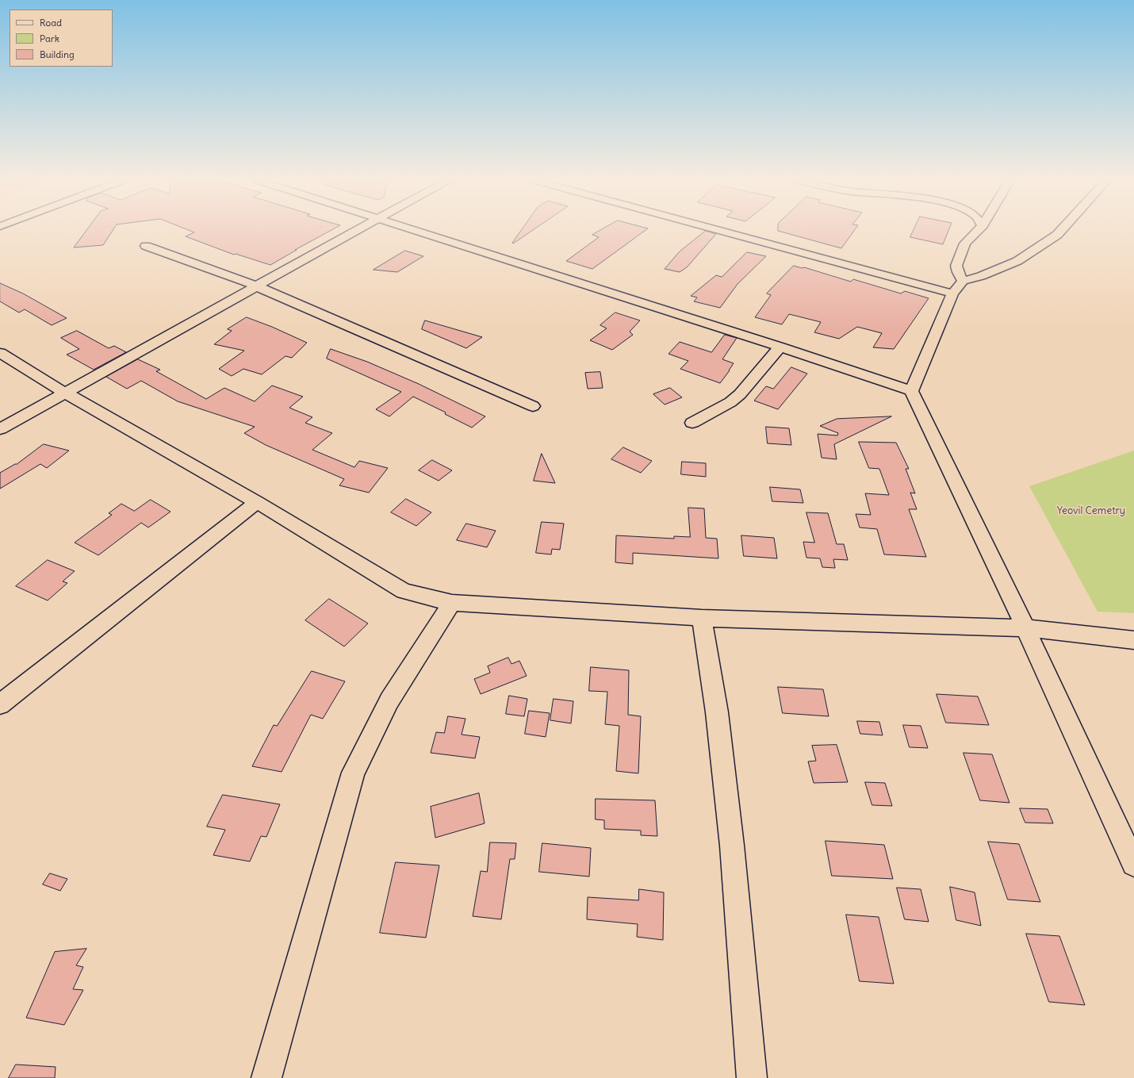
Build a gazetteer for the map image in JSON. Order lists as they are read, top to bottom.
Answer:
{
  "parks": ["Yeovil Cemetry"],
  "legend": ["Road", "Park", "Building"]
}
